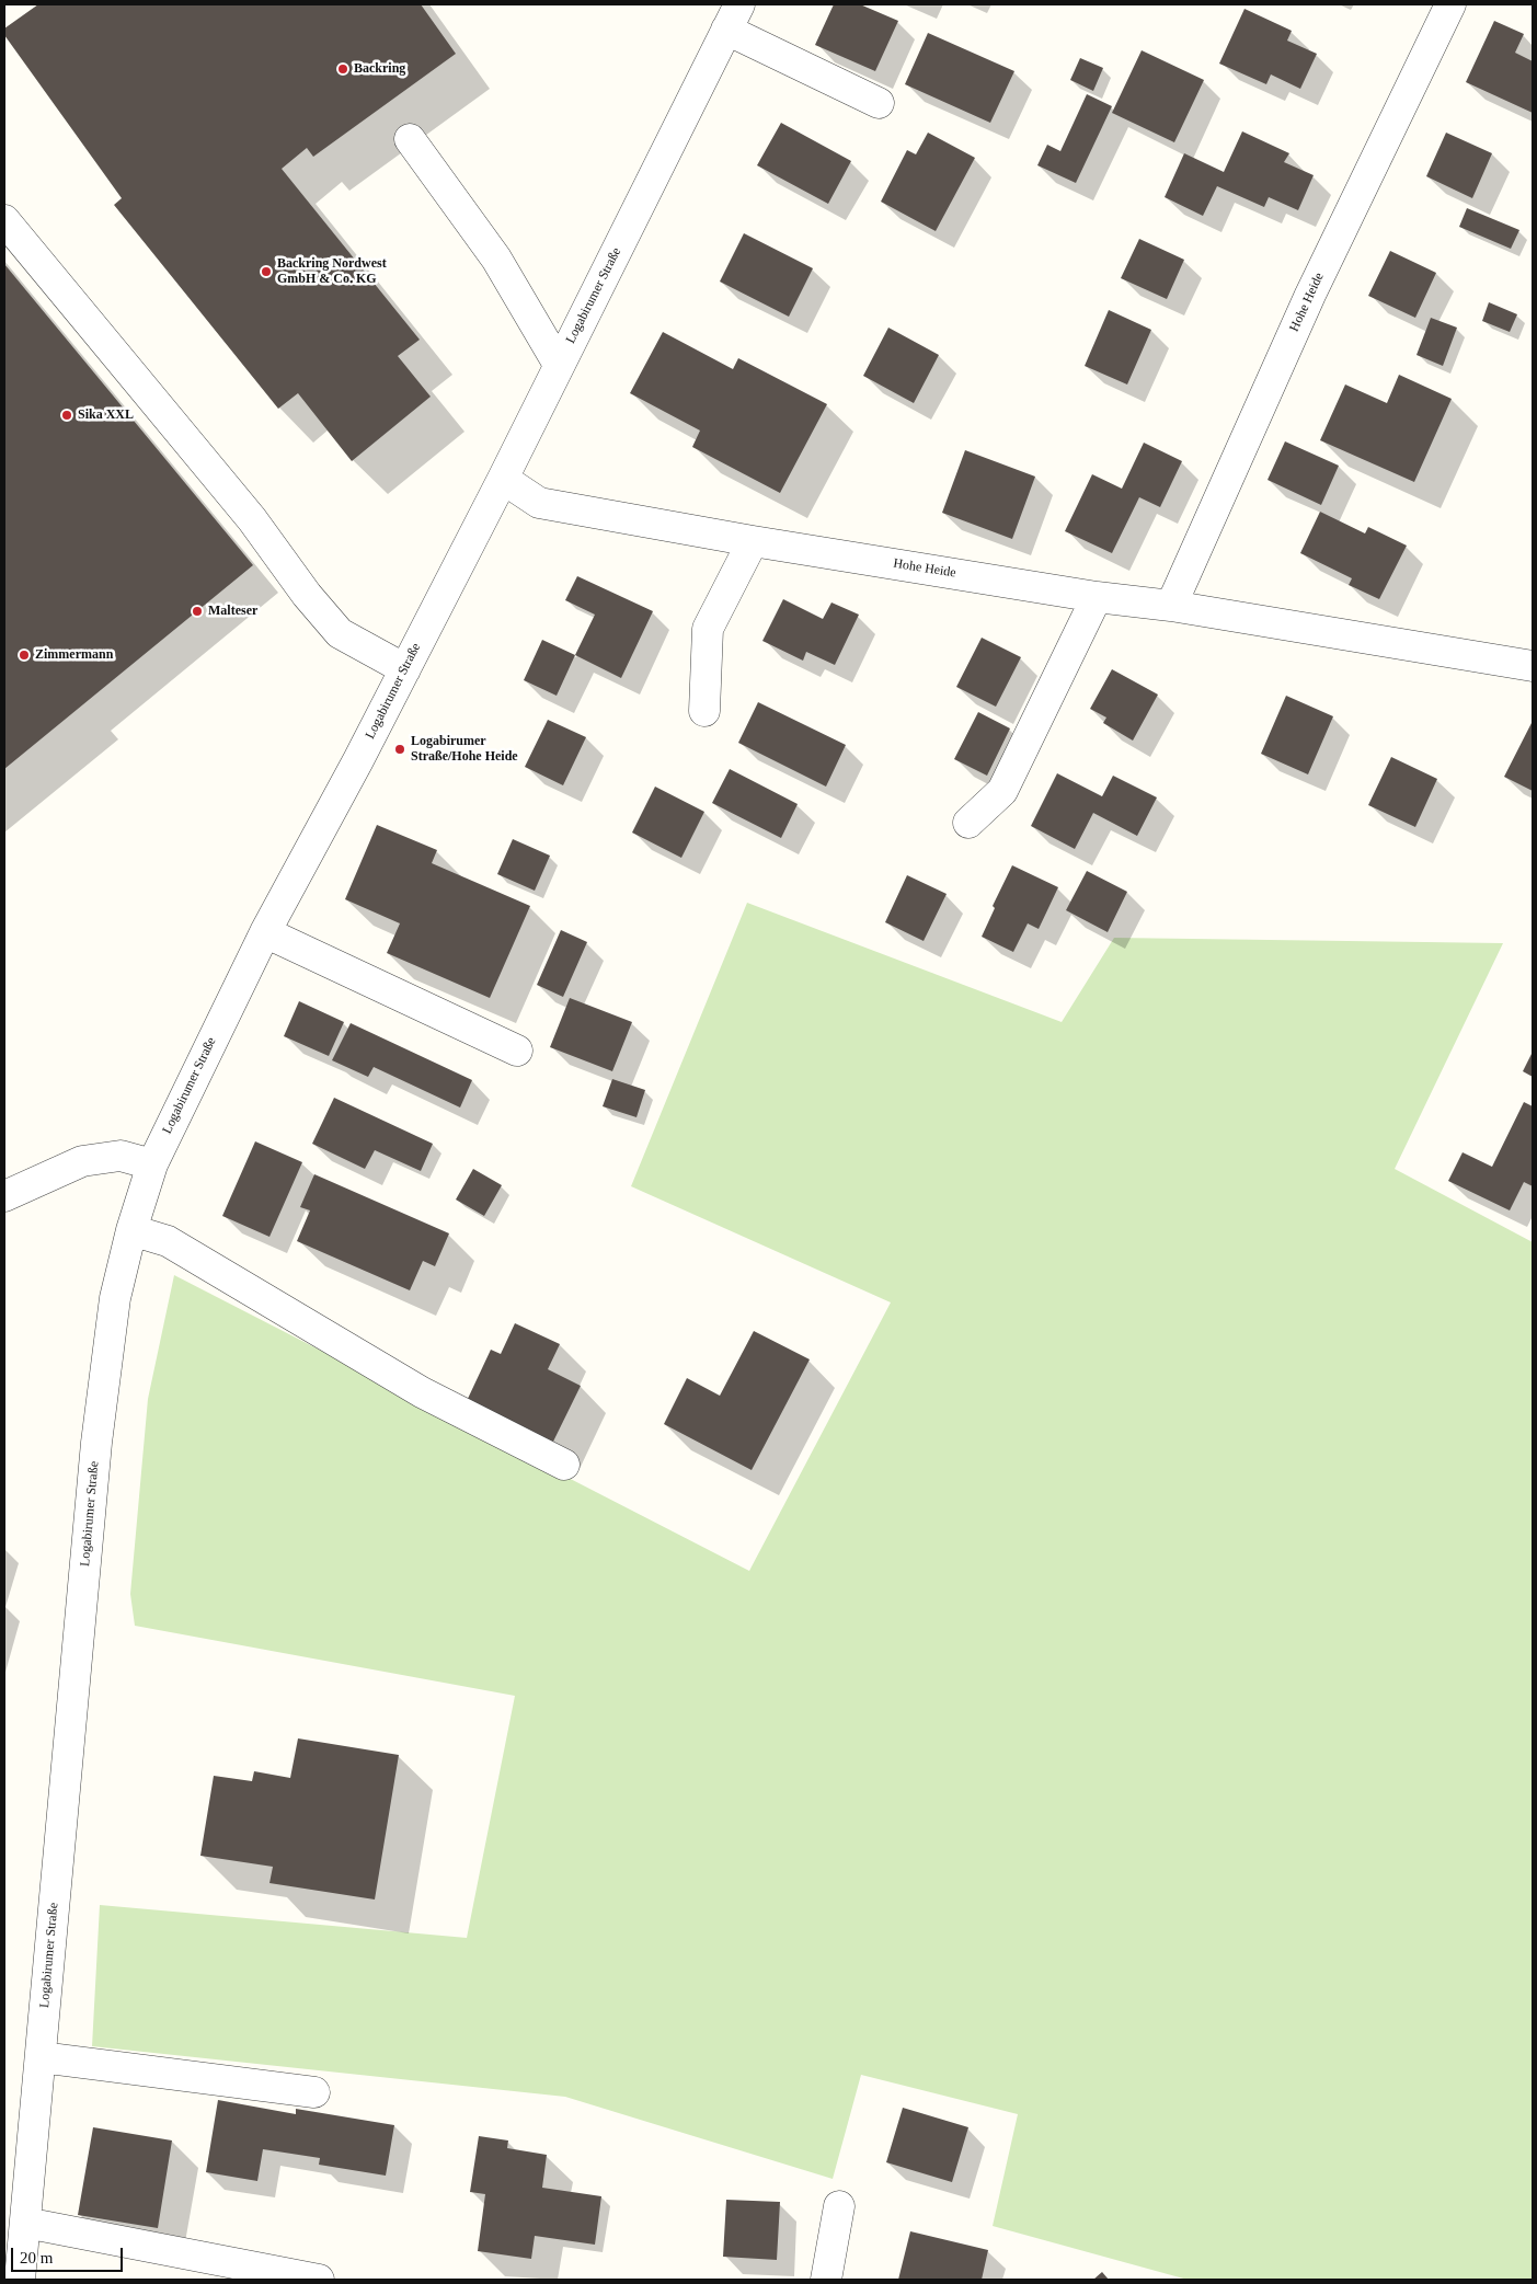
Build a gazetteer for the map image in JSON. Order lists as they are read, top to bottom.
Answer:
{
  "streets": {
    "street": ["Logabirumer Straße", "Hohe Heide"]
  },
  "crossings": [
    ["Logabirumer Straße", "Hohe Heide"]
  ],
  "places": [
    "Backring",
    "Backring Nordwest GmbH & Co. KG",
    "Sika XXL",
    "Malteser",
    "Zimmermann",
    "Logabirumer Straße/Hohe Heide"
  ],
  "scale_bar": "20 m"
}
